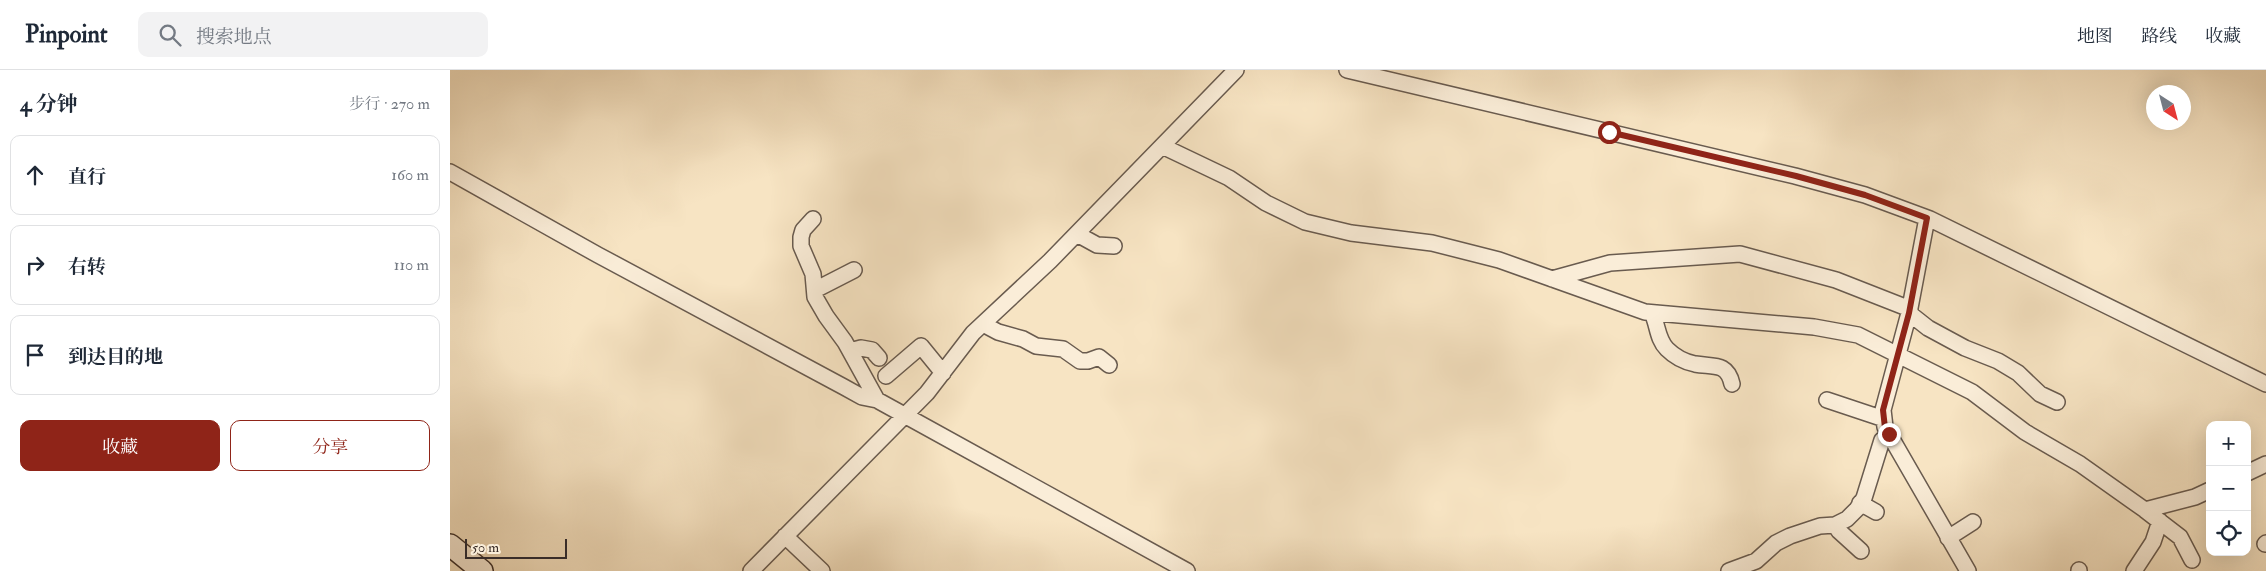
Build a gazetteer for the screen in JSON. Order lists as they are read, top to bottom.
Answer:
{
  "scale_bar": "50 m",
  "north": "bottom right",
  "page": {
    "header": "Pinpoint",
    "search": "搜索地点",
    "nav": ["地图", "路线", "收藏"],
    "heading": ["4 分钟", "步行 · 270 m"],
    "list": [
      ["直行", "160 m"],
      ["右转", "110 m"],
      "到达目的地"
    ],
    "buttons": ["收藏", "分享"],
    "map_buttons": ["+", "−"],
    "scale": "50 m"
  }
}
